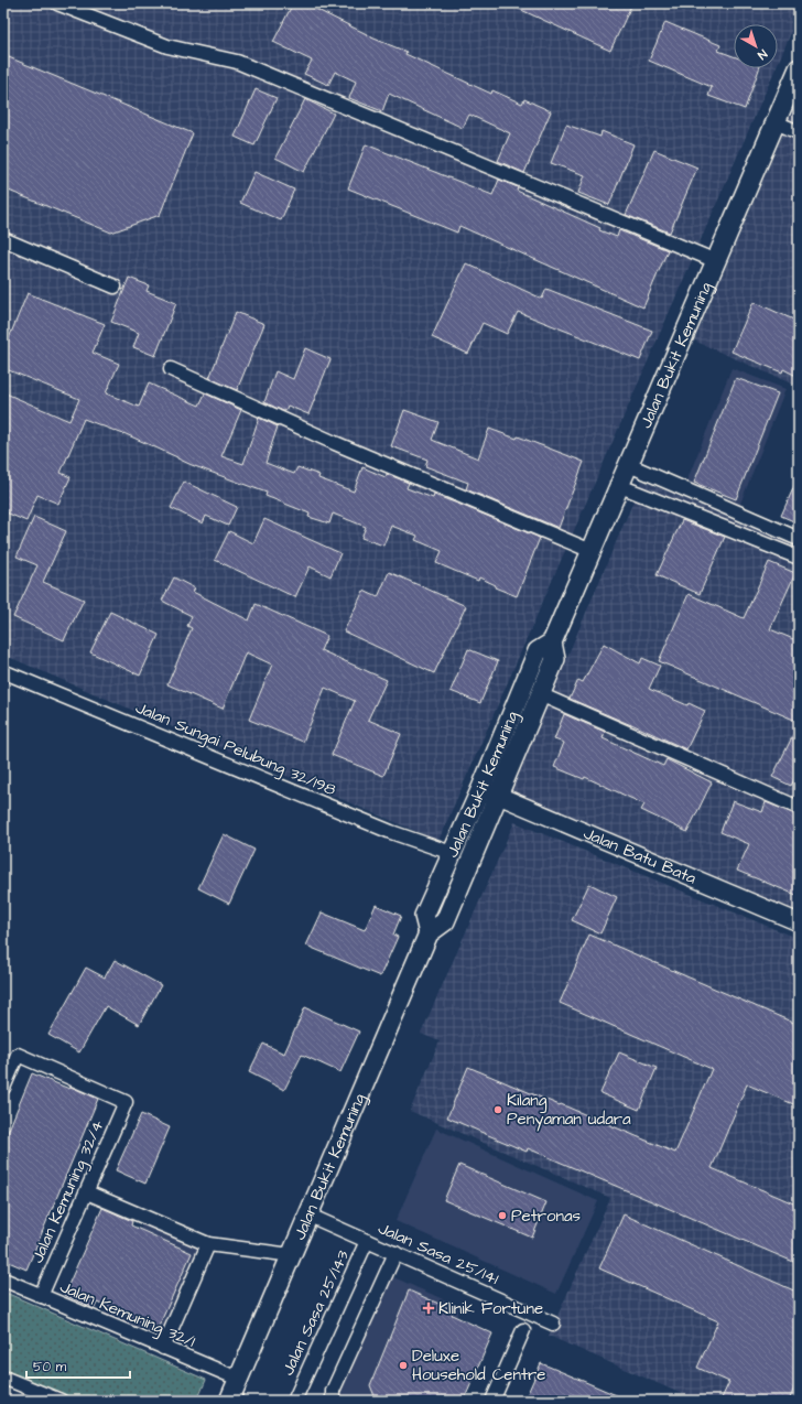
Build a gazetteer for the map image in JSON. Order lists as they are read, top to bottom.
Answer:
{
  "streets": {
    "main road": ["Jalan Bukit Kemuning"],
    "street": [
      "Jalan Sungai Pelubung 32/198",
      "Jalan Batu Bata",
      "Jalan Kemuning 32/4",
      "Jalan Sasa 25/141",
      "Jalan Sasa 25/143",
      "Jalan Kemuning 32/1"
    ]
  },
  "crossings": [
    ["Jalan Bukit Kemuning", "Jalan Sungai Pelubung 32/198"],
    ["Jalan Bukit Kemuning", "Jalan Batu Bata"],
    ["Jalan Bukit Kemuning", "Jalan Sasa 25/141"],
    ["Jalan Bukit Kemuning", "Jalan Kemuning 32/1"],
    ["Jalan Kemuning 32/4", "Jalan Kemuning 32/1"],
    ["Jalan Sasa 25/141", "Jalan Sasa 25/143"]
  ],
  "places": {
    "other": ["Kilang Penyaman udara", "Petronas", "Deluxe Household Centre"],
    "health": ["Klinik Fortune"]
  },
  "scale_bar": "50 m",
  "north": "bottom right"
}
